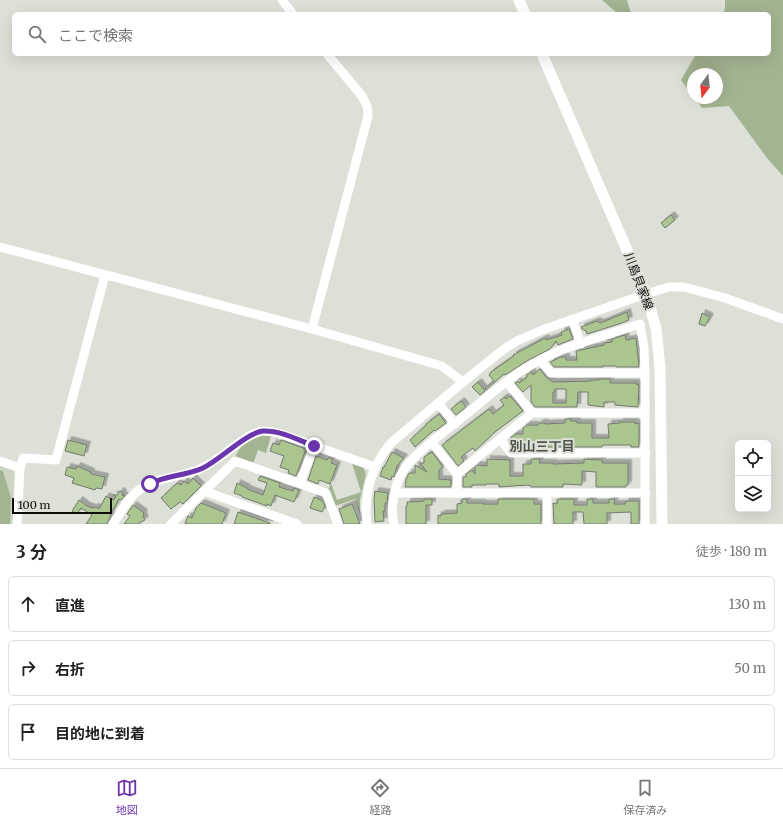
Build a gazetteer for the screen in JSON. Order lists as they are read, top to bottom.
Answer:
{
  "streets": {
    "main road": ["川島貝家線"]
  },
  "districts": ["別山三丁目"],
  "scale_bar": "100 m",
  "north": "bottom",
  "page": {
    "search": "ここで検索",
    "scale": "100 m",
    "heading": ["3 分", "徒歩 · 180 m"],
    "list": [
      ["直進", "130 m"],
      ["右折", "50 m"],
      "目的地に到着"
    ],
    "nav": ["地図", "経路", "保存済み"]
  }
}
